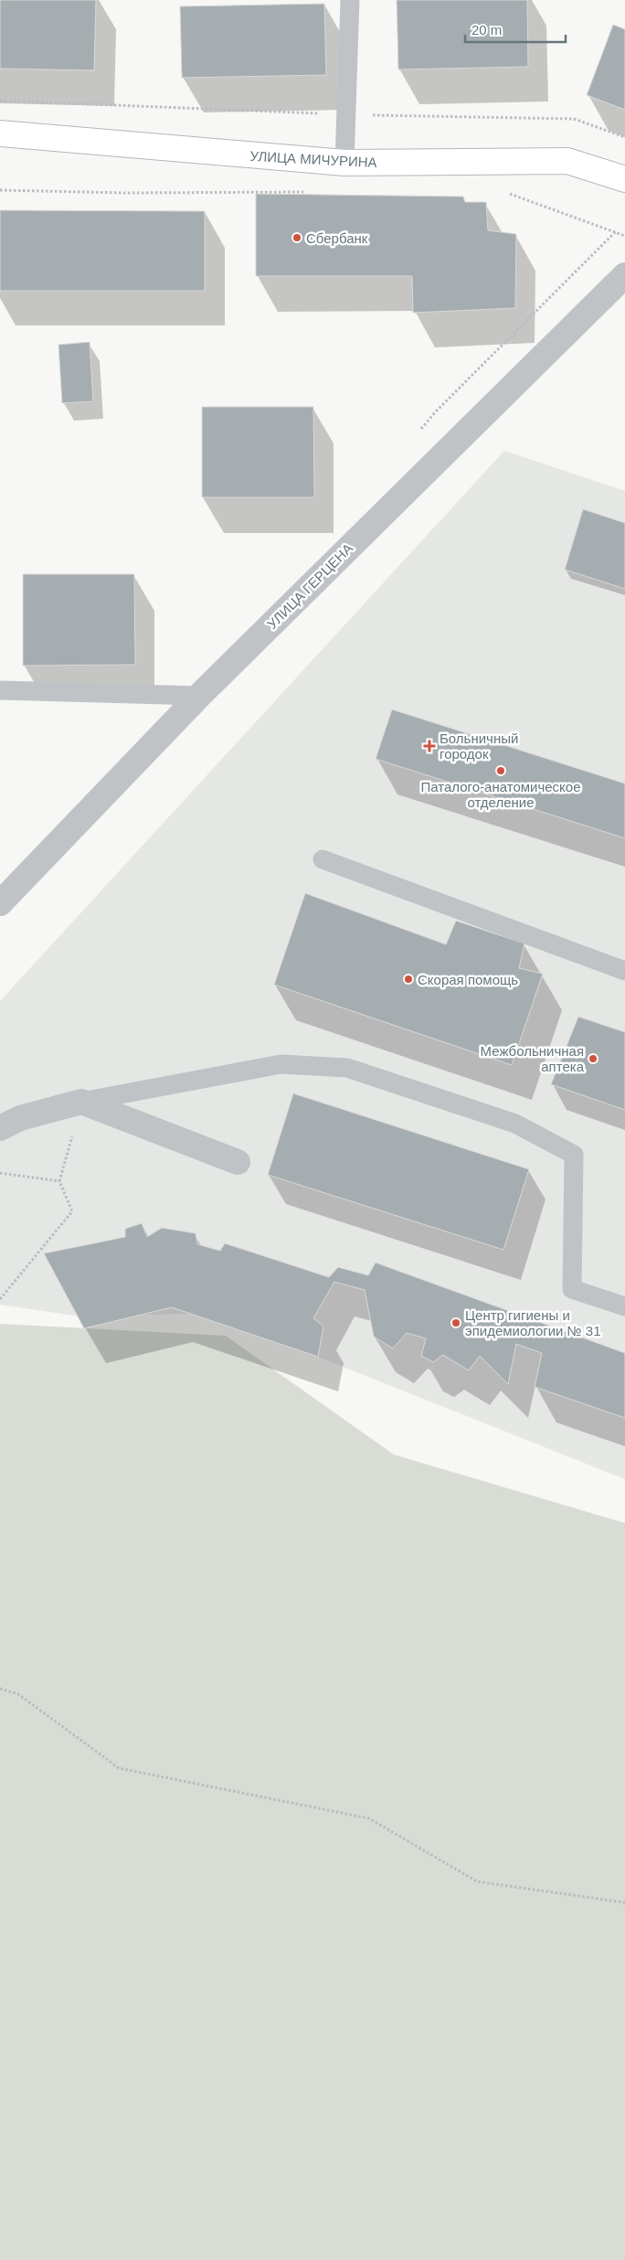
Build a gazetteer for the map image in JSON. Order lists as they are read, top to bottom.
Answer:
{
  "streets": {
    "street": ["УЛИЦА МИЧУРИНА", "УЛИЦА ГЕРЦЕНА"]
  },
  "places": {
    "other": [
      "Сбербанк",
      "Паталого-анатомическое отделение",
      "Скорая помощь",
      "Межбольничная аптека",
      "Центр гигиены и эпидемиологии № 31"
    ],
    "health": ["Больничный городок"]
  },
  "scale_bar": "20 m"
}
